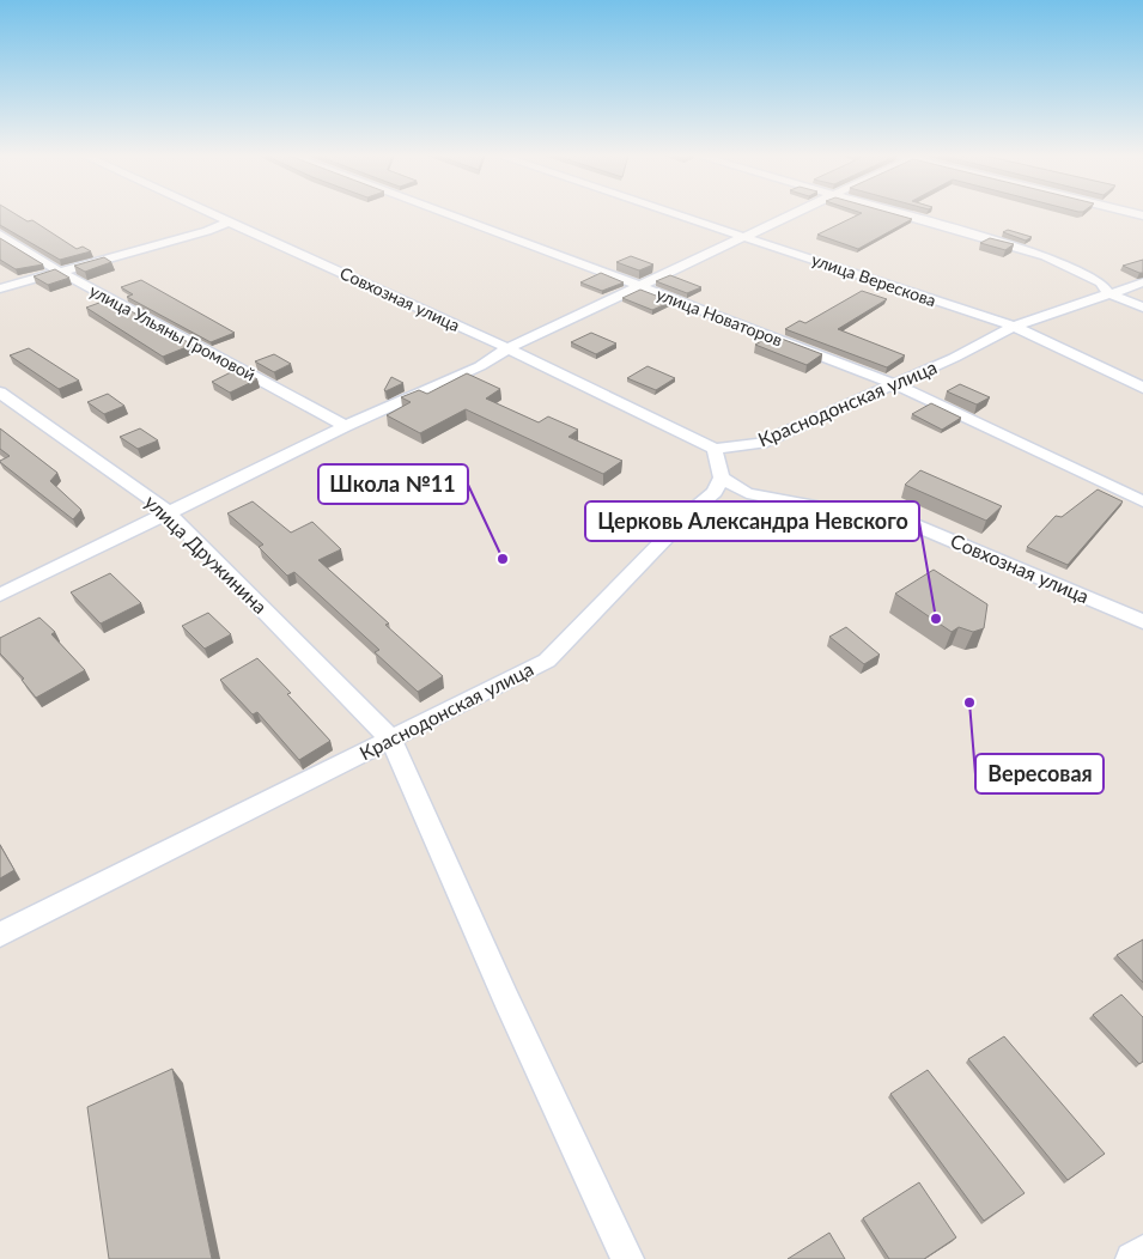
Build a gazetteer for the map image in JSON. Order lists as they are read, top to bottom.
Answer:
{
  "streets": {
    "street": [
      "улица Верескова",
      "Совхозная улица",
      "улица Новаторов",
      "улица Ульяны Громовой",
      "Краснодонская улица",
      "улица Дружинина"
    ]
  },
  "crossings": [
    ["улица Верескова", "Краснодонская улица"],
    ["Совхозная улица", "Краснодонская улица"],
    ["улица Новаторов", "Краснодонская улица"],
    ["Краснодонская улица", "улица Дружинина"]
  ],
  "places": ["Школа №11", "Церковь Александра Невского", "Вересовая"]
}
